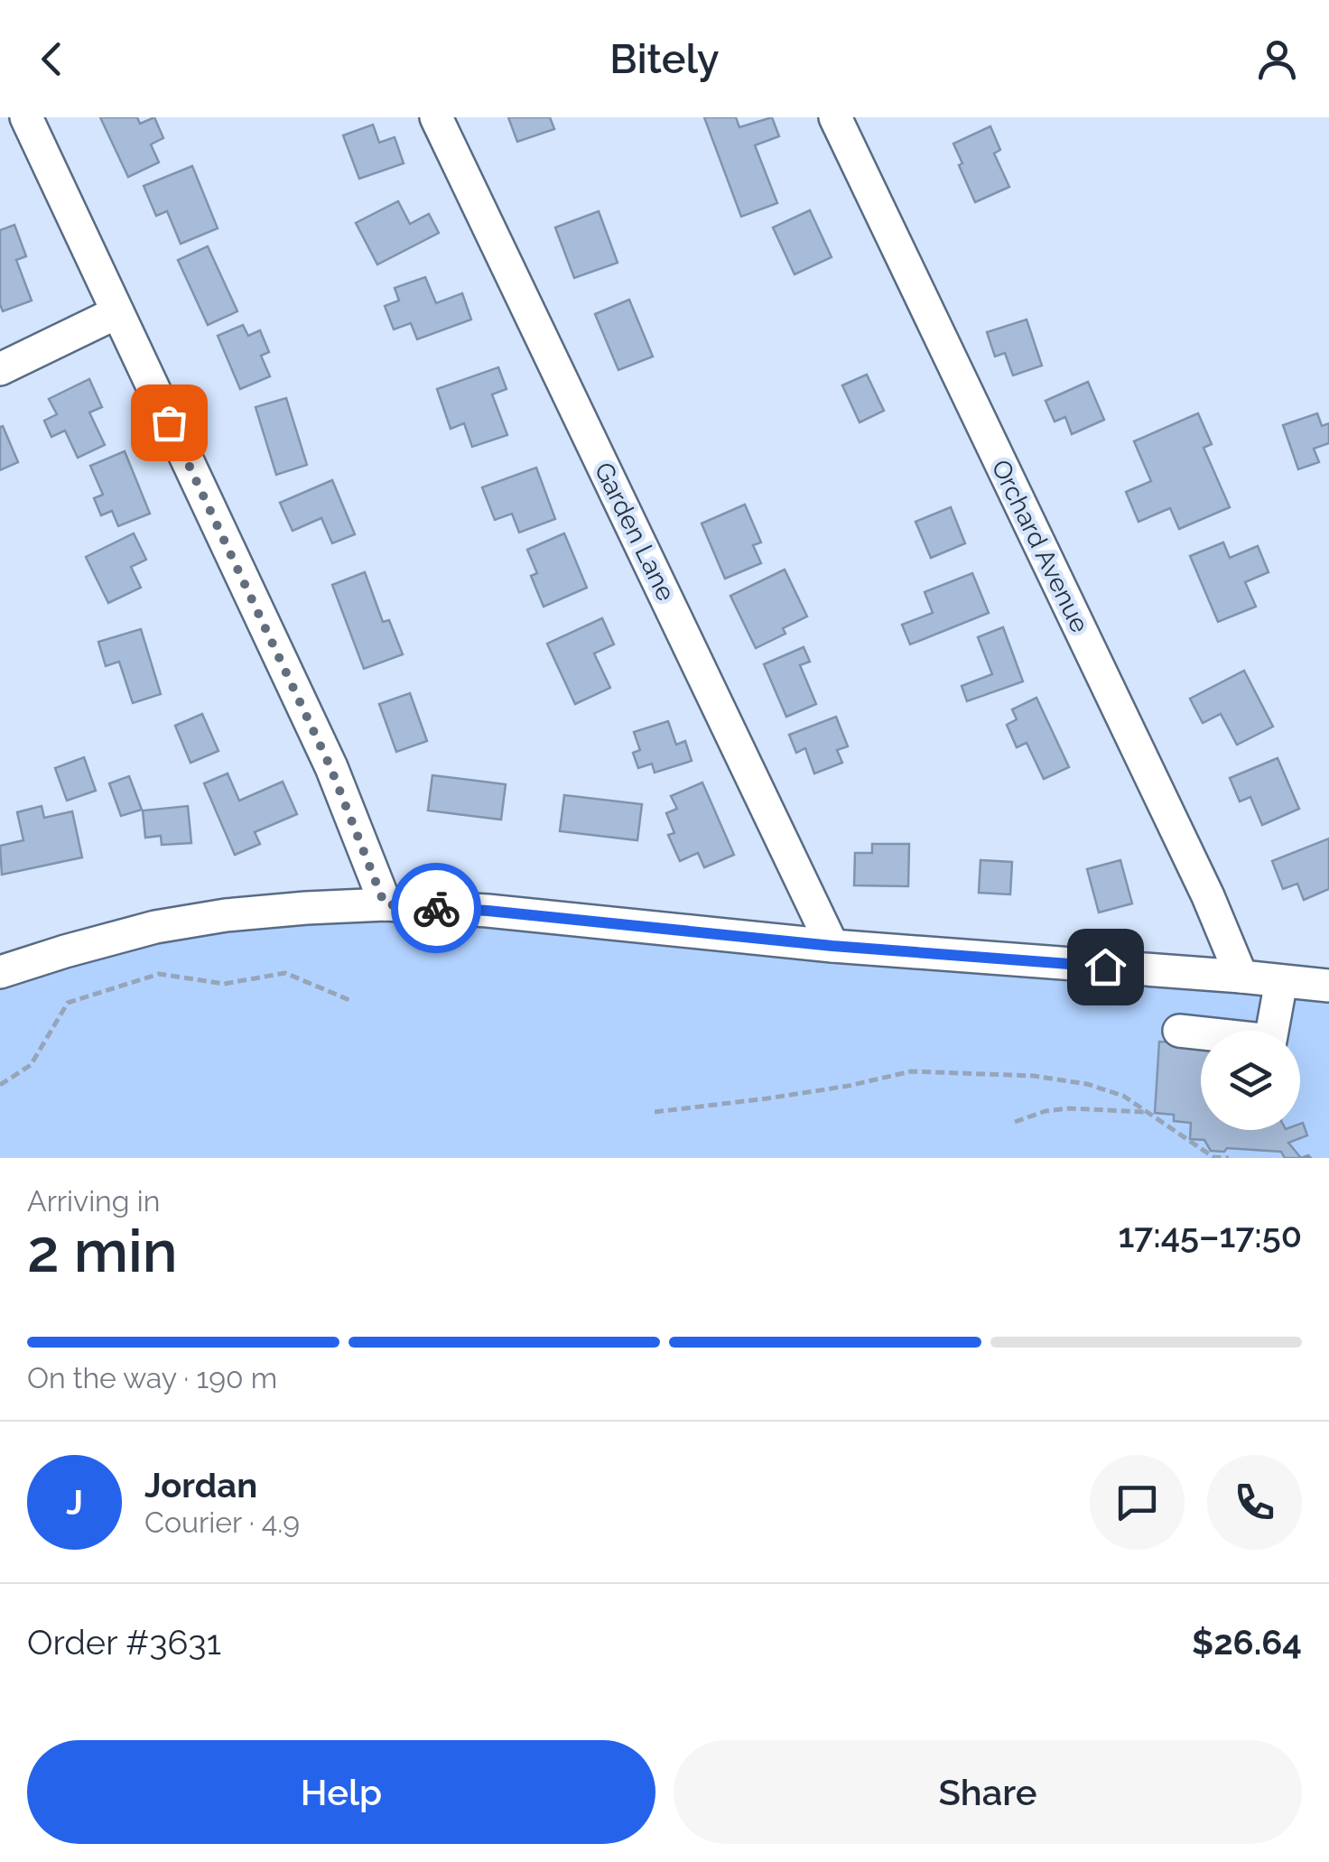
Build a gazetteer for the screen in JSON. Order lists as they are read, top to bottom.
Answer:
{
  "streets": {
    "street": ["Garden Lane", "Orchard Avenue"]
  },
  "page": {
    "header": "Bitely",
    "heading": ["2 min", "Arriving in", "17:45–17:50"],
    "panel": [
      "Jordan",
      "Courier · 4.9",
      "Order #3631",
      "$26.64"
    ],
    "bar": "On the way · 190 m",
    "round": "J",
    "buttons": ["Help", "Share"]
  }
}
